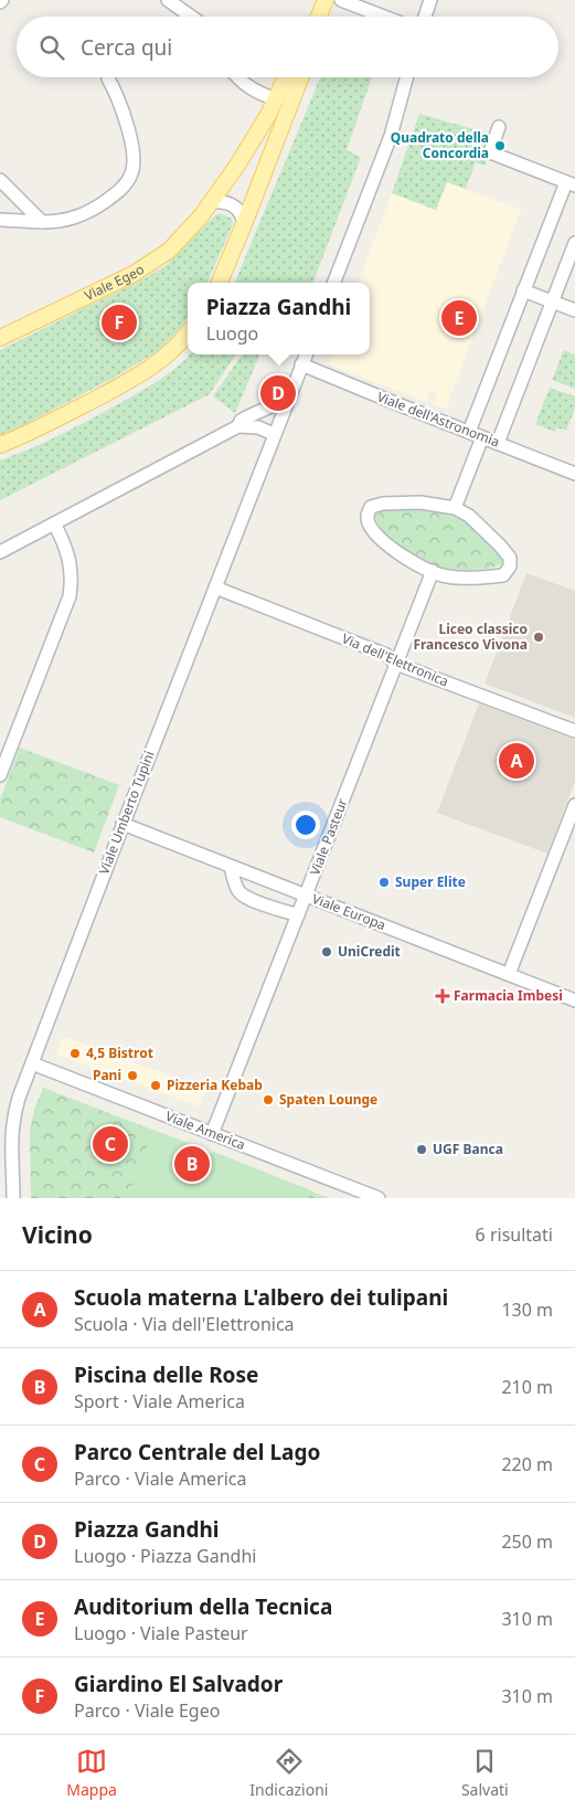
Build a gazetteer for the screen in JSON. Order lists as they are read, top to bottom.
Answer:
{
  "streets": {
    "main road": ["Viale Egeo"],
    "street": [
      "Viale dell'Astronomia",
      "Via dell'Elettronica",
      "Viale Umberto Tupini",
      "Viale Pasteur",
      "Viale Europa",
      "Viale America"
    ]
  },
  "crossings": [
    ["Viale dell'Astronomia", "Viale Umberto Tupini"],
    ["Via dell'Elettronica", "Viale Umberto Tupini"],
    ["Via dell'Elettronica", "Viale Pasteur"],
    ["Viale Umberto Tupini", "Viale Europa"],
    ["Viale Umberto Tupini", "Viale America"],
    ["Viale Pasteur", "Viale Europa"],
    ["Viale Pasteur", "Viale America"]
  ],
  "places": {
    "other": [
      "Quadrato della Concordia",
      "Liceo classico Francesco Vivona",
      "Super Elite",
      "UniCredit",
      "4,5 Bistrot",
      "Pani",
      "Pizzeria Kebab",
      "Spaten Lounge",
      "UGF Banca"
    ],
    "health": ["Farmacia Imbesi"]
  },
  "page": {
    "search": "Cerca qui",
    "popup": ["Piazza Gandhi", "Luogo"],
    "pins": [
      "E",
      "F",
      "D",
      "A",
      "C",
      "B"
    ],
    "heading": ["Vicino", "6 risultati"],
    "list": [
      {
        "mark": "A",
        "name": "Scuola materna L'albero dei tulipani",
        "note": "Scuola · Via dell'Elettronica",
        "value": "130 m"
      },
      {
        "mark": "B",
        "name": "Piscina delle Rose",
        "note": "Sport · Viale America",
        "value": "210 m"
      },
      {
        "mark": "C",
        "name": "Parco Centrale del Lago",
        "note": "Parco · Viale America",
        "value": "220 m"
      },
      {
        "mark": "D",
        "name": "Piazza Gandhi",
        "note": "Luogo · Piazza Gandhi",
        "value": "250 m"
      },
      {
        "mark": "E",
        "name": "Auditorium della Tecnica",
        "note": "Luogo · Viale Pasteur",
        "value": "310 m"
      },
      {
        "mark": "F",
        "name": "Giardino El Salvador",
        "note": "Parco · Viale Egeo",
        "value": "310 m"
      }
    ],
    "nav": ["Mappa", "Indicazioni", "Salvati"]
  }
}
